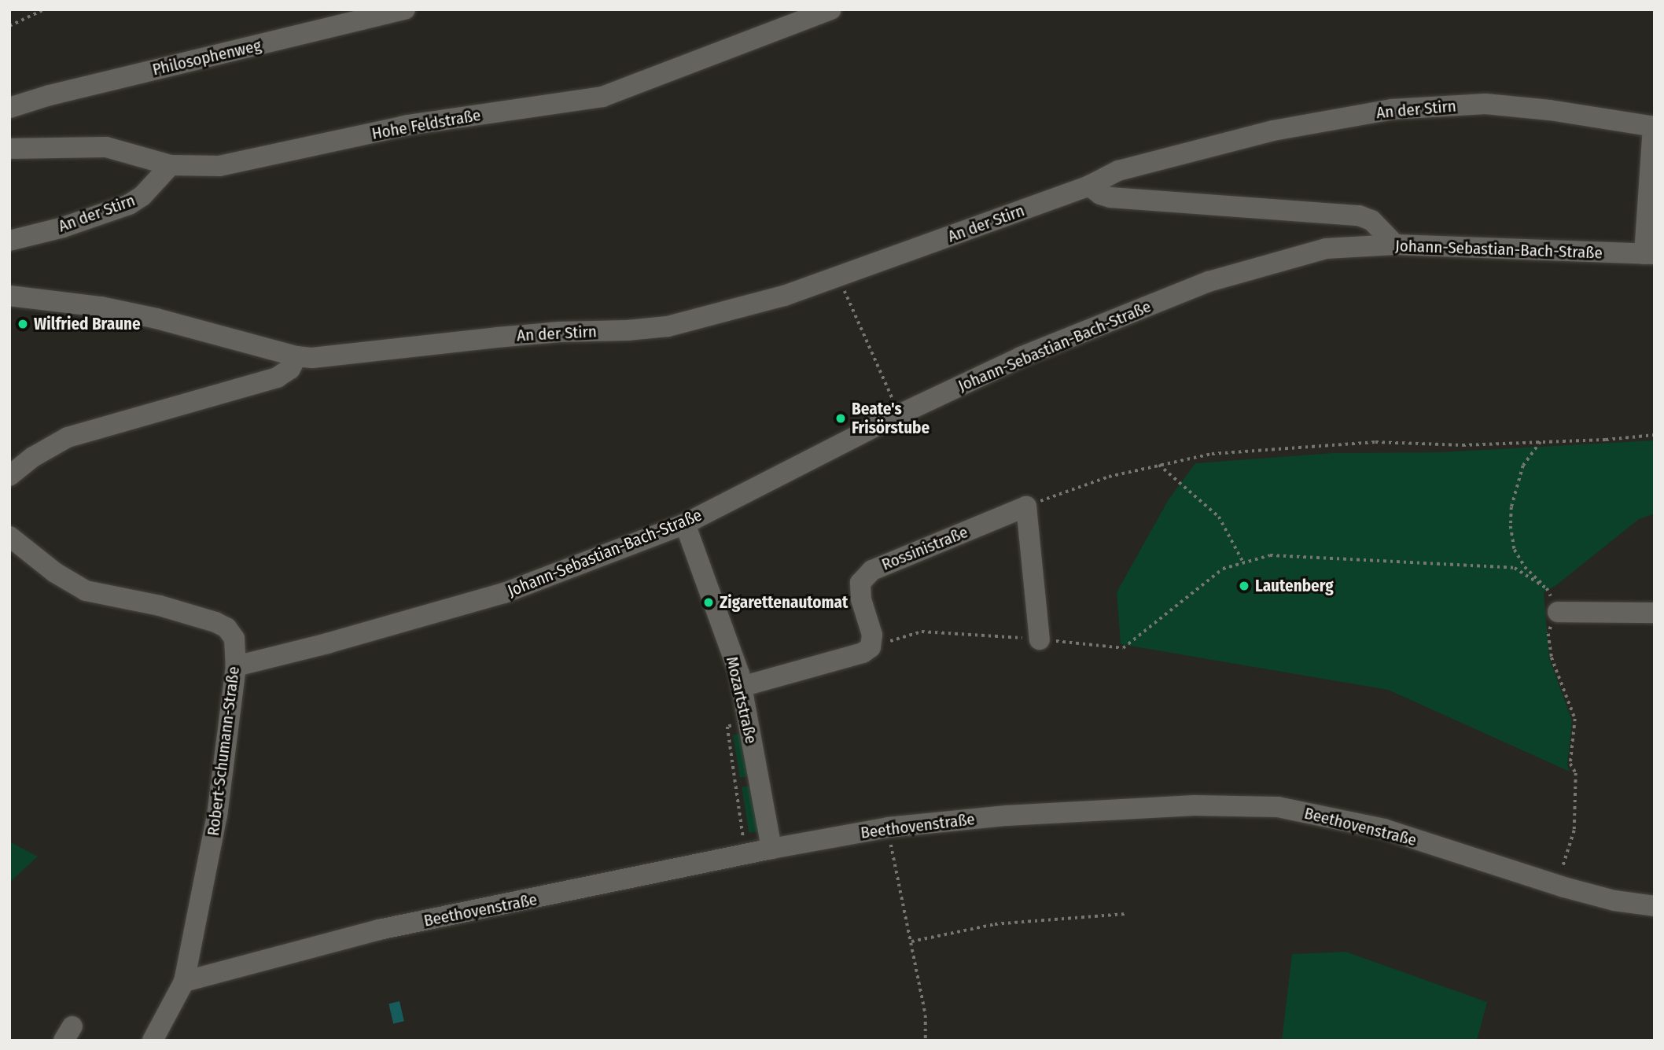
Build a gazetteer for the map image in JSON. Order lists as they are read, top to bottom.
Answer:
{
  "streets": {
    "street": [
      "Philosophenweg",
      "An der Stirn",
      "Hohe Feldstraße",
      "Johann-Sebastian-Bach-Straße",
      "Rossinistraße",
      "Mozartstraße",
      "Robert-Schumann-Straße",
      "Beethovenstraße"
    ]
  },
  "crossings": [
    ["An der Stirn", "Hohe Feldstraße"],
    ["An der Stirn", "Johann-Sebastian-Bach-Straße"],
    ["Johann-Sebastian-Bach-Straße", "Mozartstraße"],
    ["Johann-Sebastian-Bach-Straße", "Robert-Schumann-Straße"],
    ["Mozartstraße", "Beethovenstraße"],
    ["Robert-Schumann-Straße", "Beethovenstraße"]
  ],
  "places": [
    "Wilfried Braune",
    "Beate's Frisörstube",
    "Lautenberg",
    "Zigarettenautomat"
  ]
}
